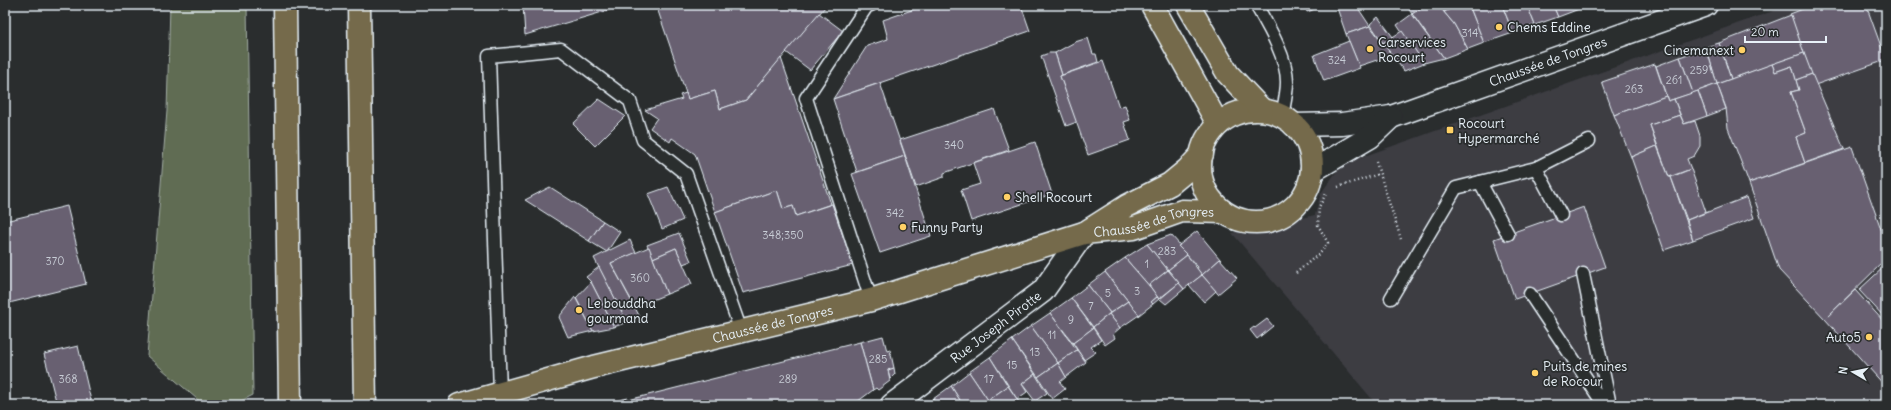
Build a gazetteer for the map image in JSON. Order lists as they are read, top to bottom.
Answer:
{
  "streets": {
    "main road": ["Chaussée de Tongres", "Rue Joseph Pirotte"]
  },
  "crossings": [
    ["Chaussée de Tongres", "Rue Joseph Pirotte"]
  ],
  "places": {
    "other": [
      "Chems Eddine",
      "Carservices Rocourt",
      "Cinemanext",
      "Shell Rocourt",
      "Funny Party",
      "Le bouddha gourmand",
      "Auto5",
      "Puits de mines de Rocour"
    ],
    "transit": ["Rocourt Hypermarché"]
  },
  "house_numbers": [
    "314",
    "324",
    "259",
    "261",
    "263",
    "340",
    "342",
    "348;350",
    "283",
    "370",
    "1",
    "360",
    "3",
    "5",
    "7",
    "9",
    "11",
    "13",
    "285",
    "15",
    "368",
    "289",
    "17"
  ],
  "scale_bar": "20 m",
  "north": "left"
}
